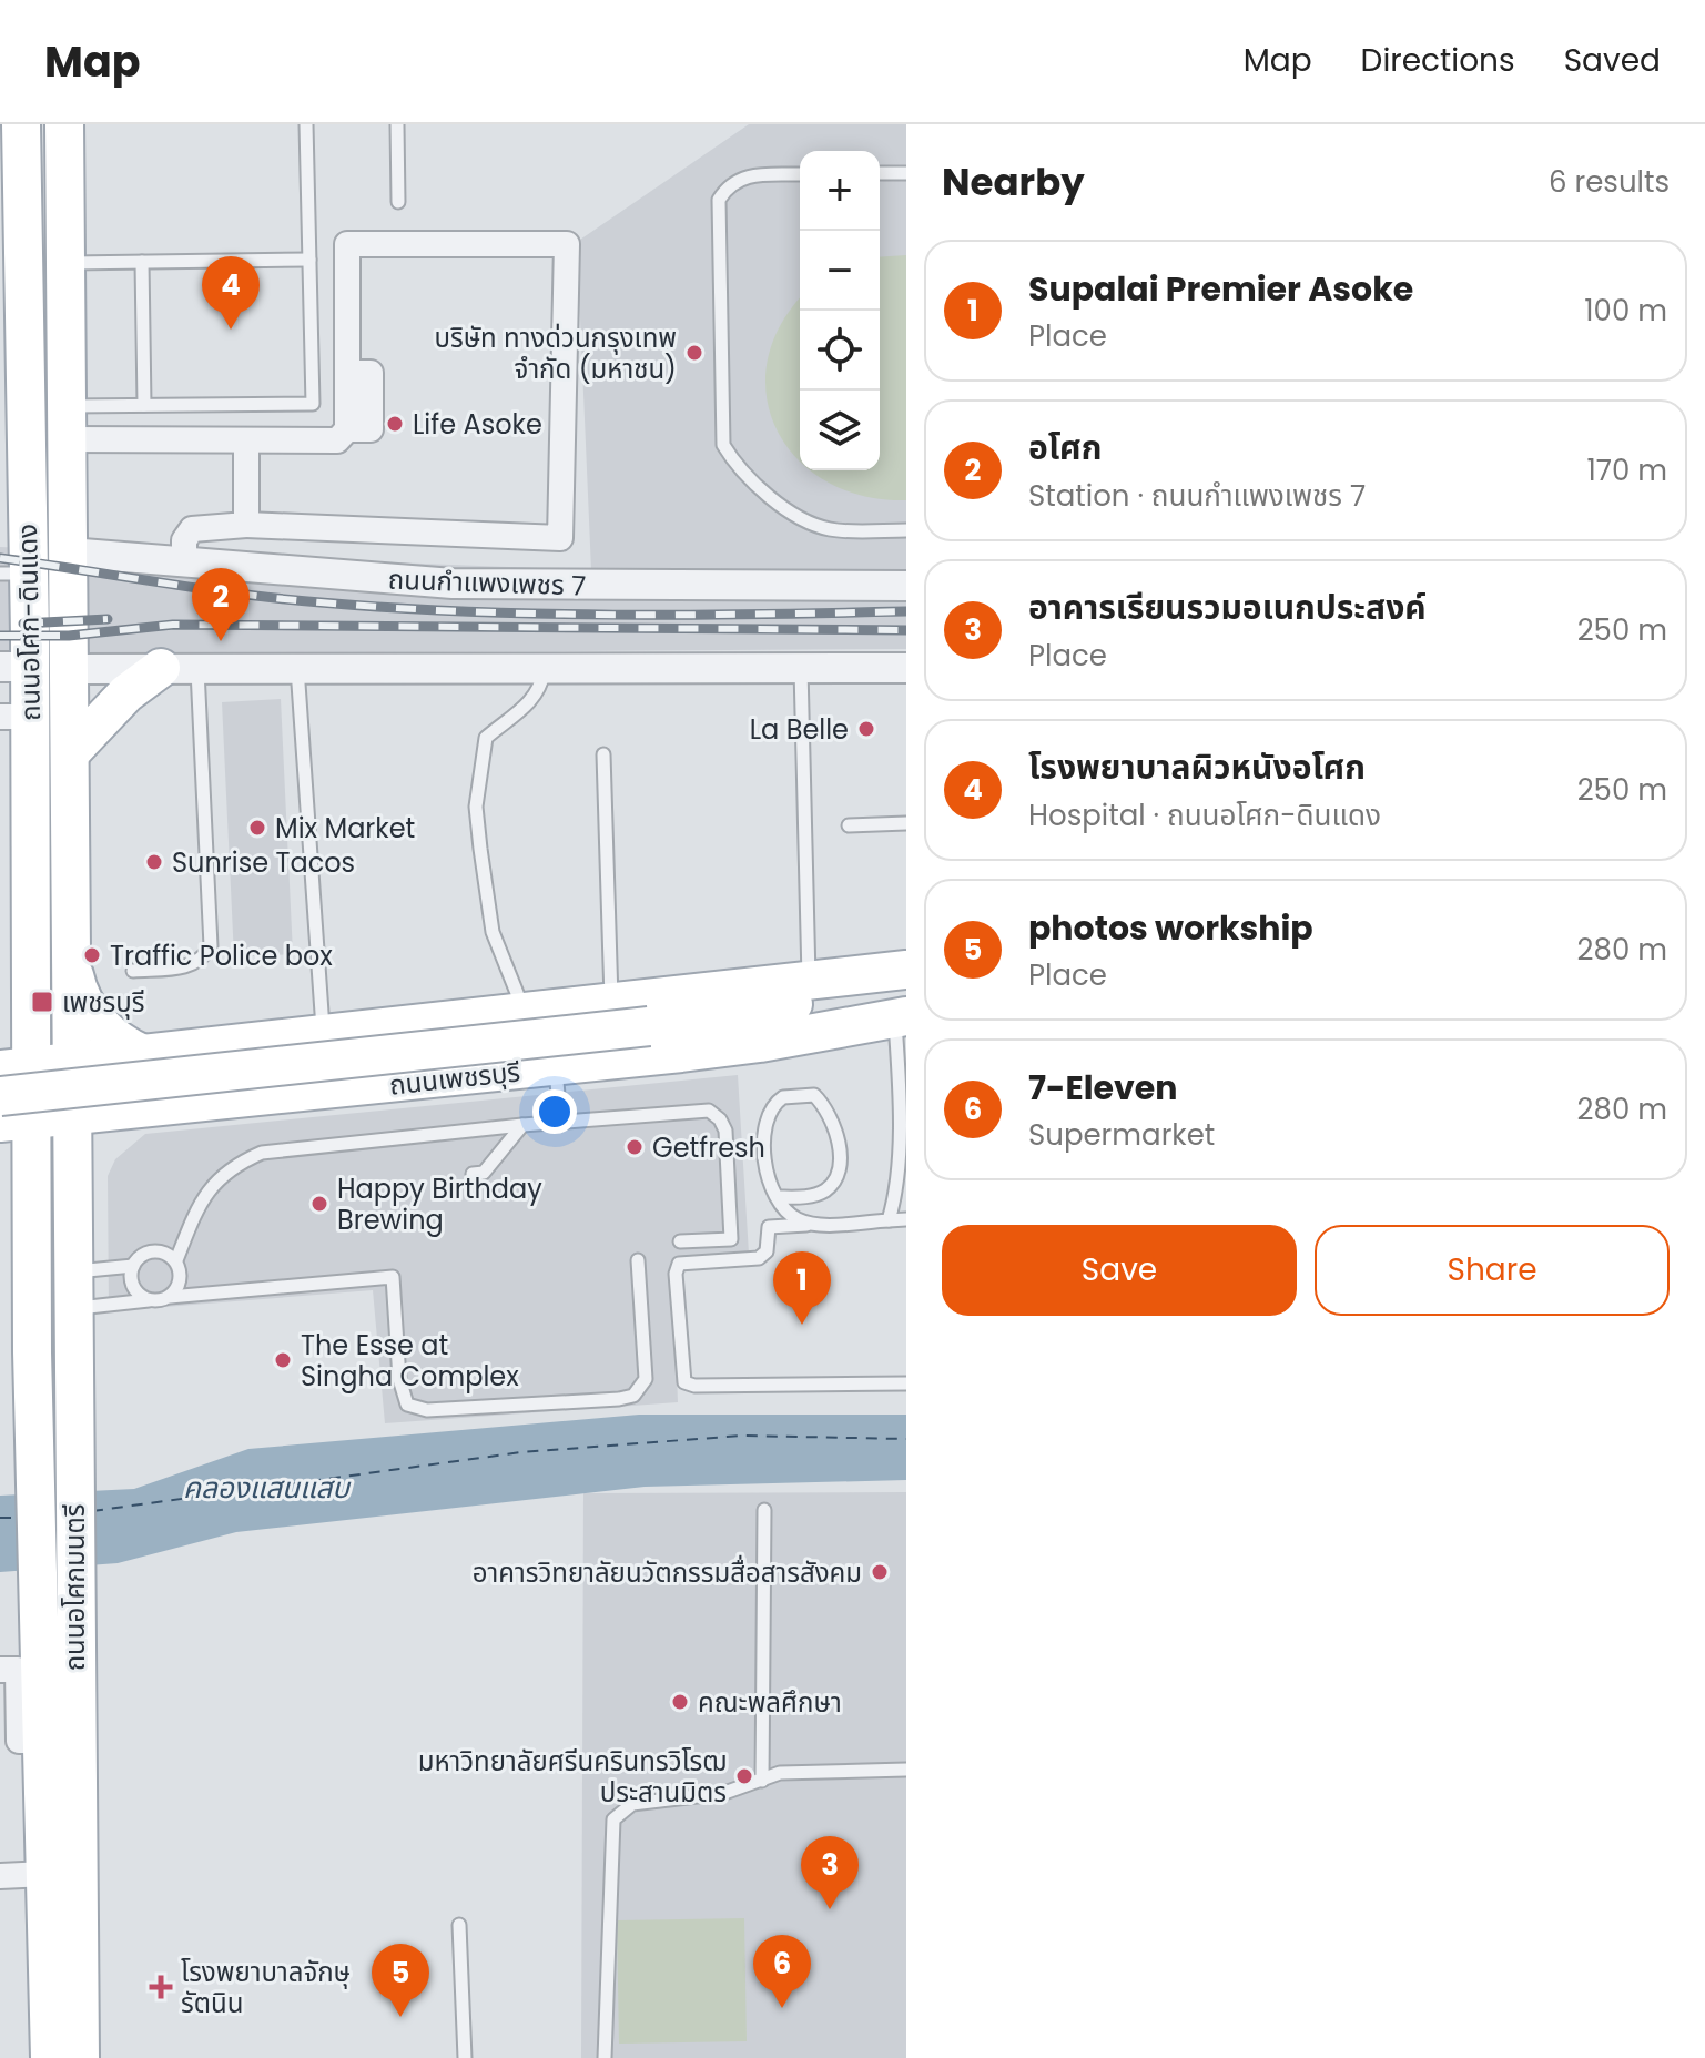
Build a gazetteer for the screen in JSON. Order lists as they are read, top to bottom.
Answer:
{
  "streets": {
    "main road": ["ถนนอโศก-ดินแดง", "ถนนเพชรบุรี", "ถนนอโศกมนตรี"],
    "street": ["ถนนกำแพงเพชร 7"]
  },
  "crossings": [
    ["ถนนกำแพงเพชร 7", "ถนนอโศก-ดินแดง"],
    ["ถนนอโศก-ดินแดง", "ถนนเพชรบุรี"],
    ["ถนนอโศก-ดินแดง", "ถนนอโศกมนตรี"],
    ["ถนนเพชรบุรี", "ถนนอโศกมนตรี"]
  ],
  "water": ["คลองแสนแสบ"],
  "places": {
    "other": [
      "บริษัท ทางด่วนกรุงเทพ จำกัด (มหาชน)",
      "Life Asoke",
      "La Belle",
      "Mix Market",
      "Sunrise Tacos",
      "Traffic Police box",
      "Getfresh",
      "Happy Birthday Brewing",
      "The Esse at Singha Complex",
      "อาคารวิทยาลัยนวัตกรรมสื่อสารสังคม",
      "คณะพลศึกษา",
      "มหาวิทยาลัยศรีนครินทรวิโรฒ ประสานมิตร"
    ],
    "transit": ["เพชรบุรี"],
    "health": ["โรงพยาบาลจักษุ รัตนิน"]
  },
  "page": {
    "header": "Map",
    "nav": ["Map", "Directions", "Saved"],
    "heading": ["Nearby", "6 results"],
    "map_buttons": ["+", "−"],
    "list": [
      {
        "mark": "1",
        "name": "Supalai Premier Asoke",
        "note": "Place",
        "value": "100 m"
      },
      {
        "mark": "2",
        "name": "อโศก",
        "note": "Station · ถนนกำแพงเพชร 7",
        "value": "170 m"
      },
      {
        "mark": "3",
        "name": "อาคารเรียนรวมอเนกประสงค์",
        "note": "Place",
        "value": "250 m"
      },
      {
        "mark": "4",
        "name": "โรงพยาบาลผิวหนังอโศก",
        "note": "Hospital · ถนนอโศก-ดินแดง",
        "value": "250 m"
      },
      {
        "mark": "5",
        "name": "photos workship",
        "note": "Place",
        "value": "280 m"
      },
      {
        "mark": "6",
        "name": "7-Eleven",
        "note": "Supermarket",
        "value": "280 m"
      }
    ],
    "pins": [
      "4",
      "2",
      "1",
      "3",
      "6",
      "5"
    ],
    "buttons": ["Save", "Share"]
  }
}
